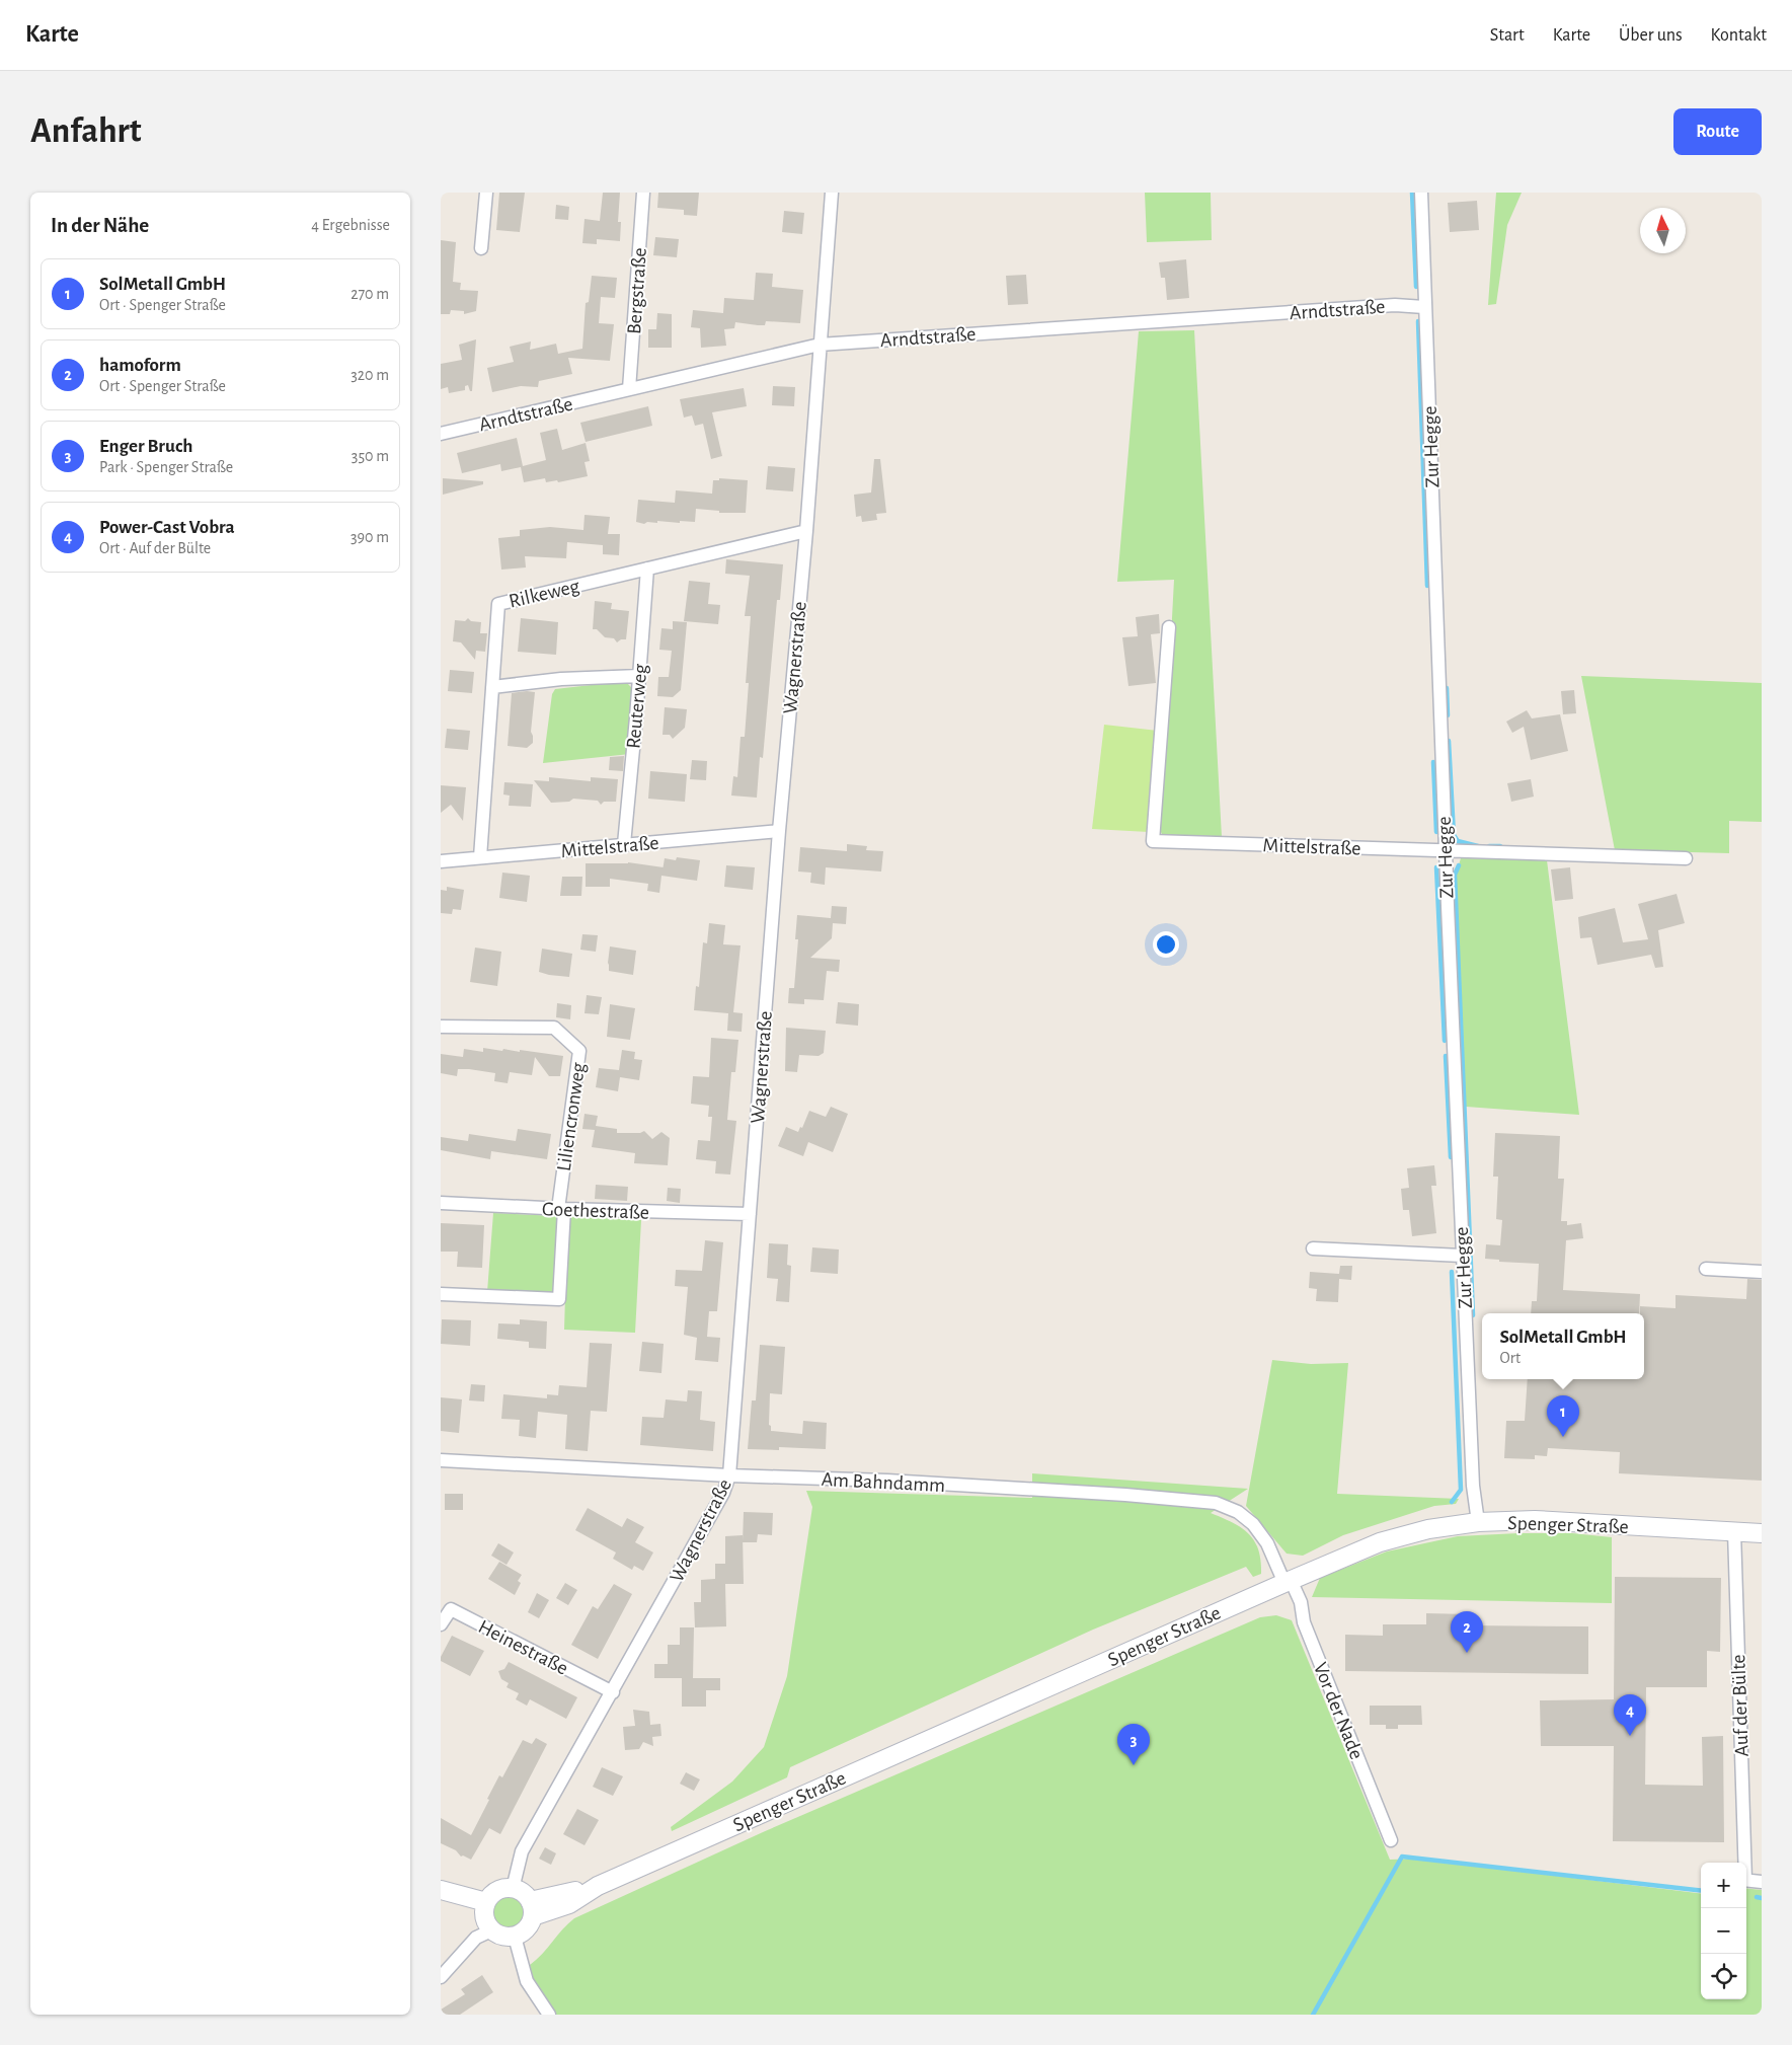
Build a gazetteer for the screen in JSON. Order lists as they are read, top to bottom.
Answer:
{
  "streets": {
    "street": [
      "Bergstraße",
      "Arndtstraße",
      "Zur Hegge",
      "Rilkeweg",
      "Wagnerstraße",
      "Reuterweg",
      "Mittelstraße",
      "Liliencronweg",
      "Goethestraße",
      "Am Bahndamm",
      "Spenger Straße",
      "Heinestraße",
      "Auf der Bülte",
      "Vor der Nade"
    ]
  },
  "crossings": [
    ["Bergstraße", "Arndtstraße"],
    ["Arndtstraße", "Zur Hegge"],
    ["Arndtstraße", "Wagnerstraße"],
    ["Zur Hegge", "Mittelstraße"],
    ["Zur Hegge", "Spenger Straße"],
    ["Rilkeweg", "Wagnerstraße"],
    ["Rilkeweg", "Reuterweg"],
    ["Rilkeweg", "Mittelstraße"],
    ["Wagnerstraße", "Mittelstraße"],
    ["Wagnerstraße", "Goethestraße"],
    ["Wagnerstraße", "Am Bahndamm"],
    ["Wagnerstraße", "Spenger Straße"],
    ["Wagnerstraße", "Heinestraße"],
    ["Reuterweg", "Mittelstraße"],
    ["Liliencronweg", "Goethestraße"],
    ["Am Bahndamm", "Spenger Straße"],
    ["Am Bahndamm", "Vor der Nade"],
    ["Spenger Straße", "Auf der Bülte"],
    ["Spenger Straße", "Vor der Nade"]
  ],
  "north": "top",
  "page": {
    "header": "Karte",
    "nav": [
      "Start",
      "Karte",
      "Über uns",
      "Kontakt"
    ],
    "buttons": "Route",
    "title": "Anfahrt",
    "heading": ["In der Nähe", "4 Ergebnisse"],
    "list": [
      {
        "mark": "1",
        "name": "SolMetall GmbH",
        "note": "Ort · Spenger Straße",
        "value": "270 m"
      },
      {
        "mark": "2",
        "name": "hamoform",
        "note": "Ort · Spenger Straße",
        "value": "320 m"
      },
      {
        "mark": "3",
        "name": "Enger Bruch",
        "note": "Park · Spenger Straße",
        "value": "350 m"
      },
      {
        "mark": "4",
        "name": "Power-Cast Vobra",
        "note": "Ort · Auf der Bülte",
        "value": "390 m"
      }
    ],
    "popup": ["SolMetall GmbH", "Ort"],
    "pins": [
      "1",
      "2",
      "4",
      "3"
    ],
    "map_buttons": ["+", "−"]
  }
}
